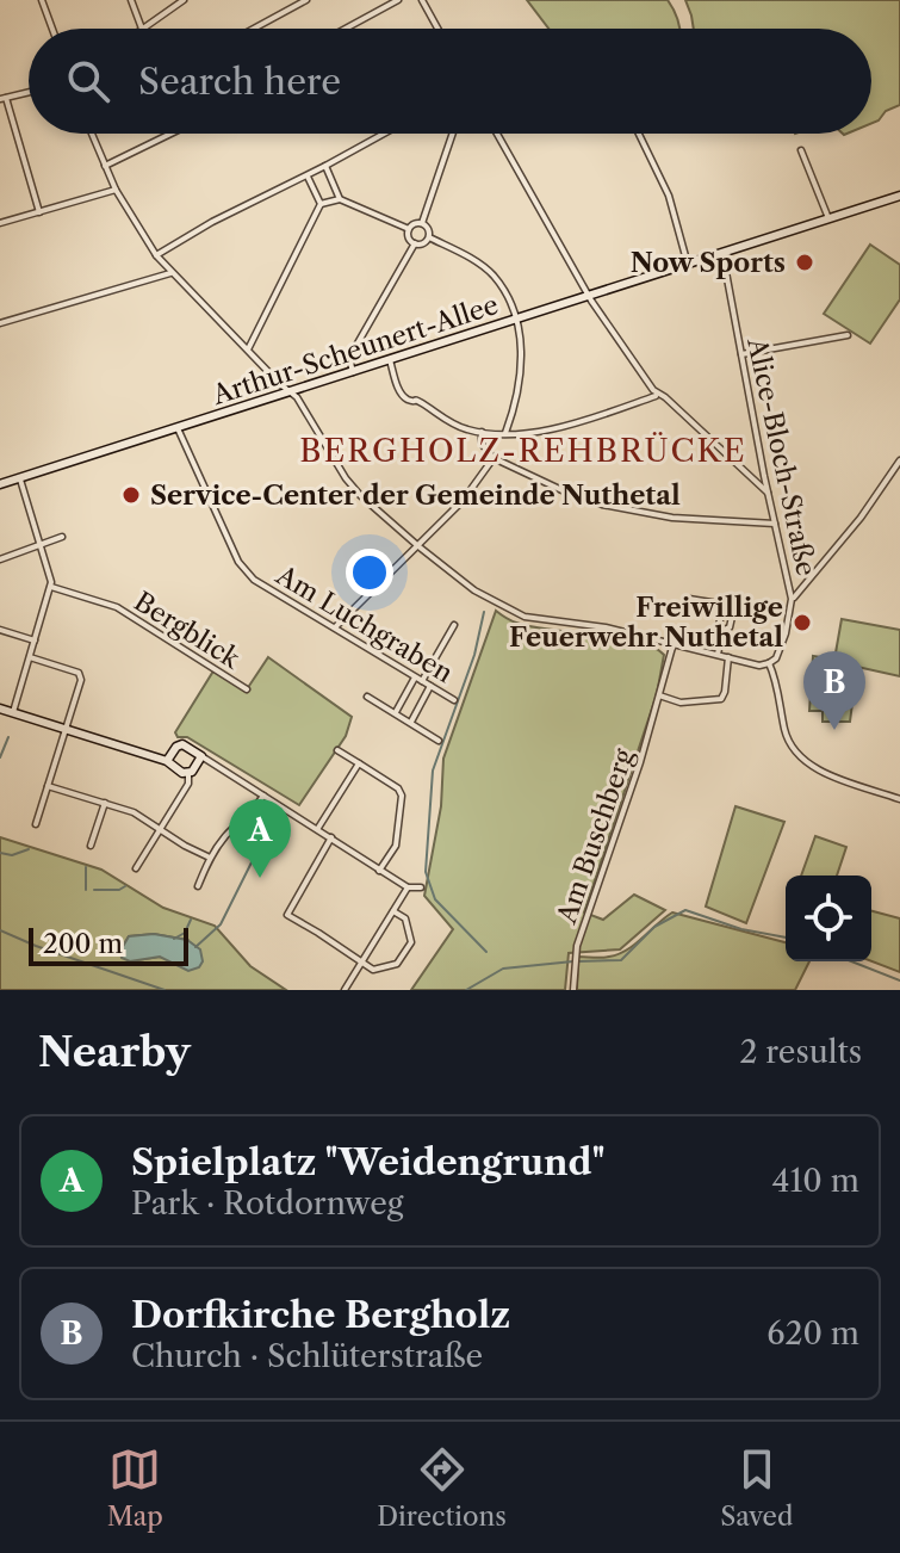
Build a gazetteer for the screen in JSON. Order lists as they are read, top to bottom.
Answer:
{
  "streets": {
    "main road": ["Arthur-Scheunert-Allee"],
    "street": [
      "Alice-Bloch-Straße",
      "Am Luchgraben",
      "Bergblick",
      "Am Buschberg"
    ]
  },
  "crossings": [
    ["Arthur-Scheunert-Allee", "Alice-Bloch-Straße"],
    ["Arthur-Scheunert-Allee", "Am Luchgraben"]
  ],
  "districts": ["BERGHOLZ-REHBRÜCKE"],
  "places": ["Now Sports", "Service-Center der Gemeinde Nuthetal", "Freiwillige Feuerwehr Nuthetal"],
  "scale_bar": "200 m",
  "page": {
    "search": "Search here",
    "pins": ["B", "A"],
    "scale": "200 m",
    "heading": ["Nearby", "2 results"],
    "list": [
      {
        "mark": "A",
        "name": "Spielplatz \"Weidengrund\"",
        "note": "Park · Rotdornweg",
        "value": "410 m"
      },
      {
        "mark": "B",
        "name": "Dorfkirche Bergholz",
        "note": "Church · Schlüterstraße",
        "value": "620 m"
      }
    ],
    "nav": ["Map", "Directions", "Saved"]
  }
}
